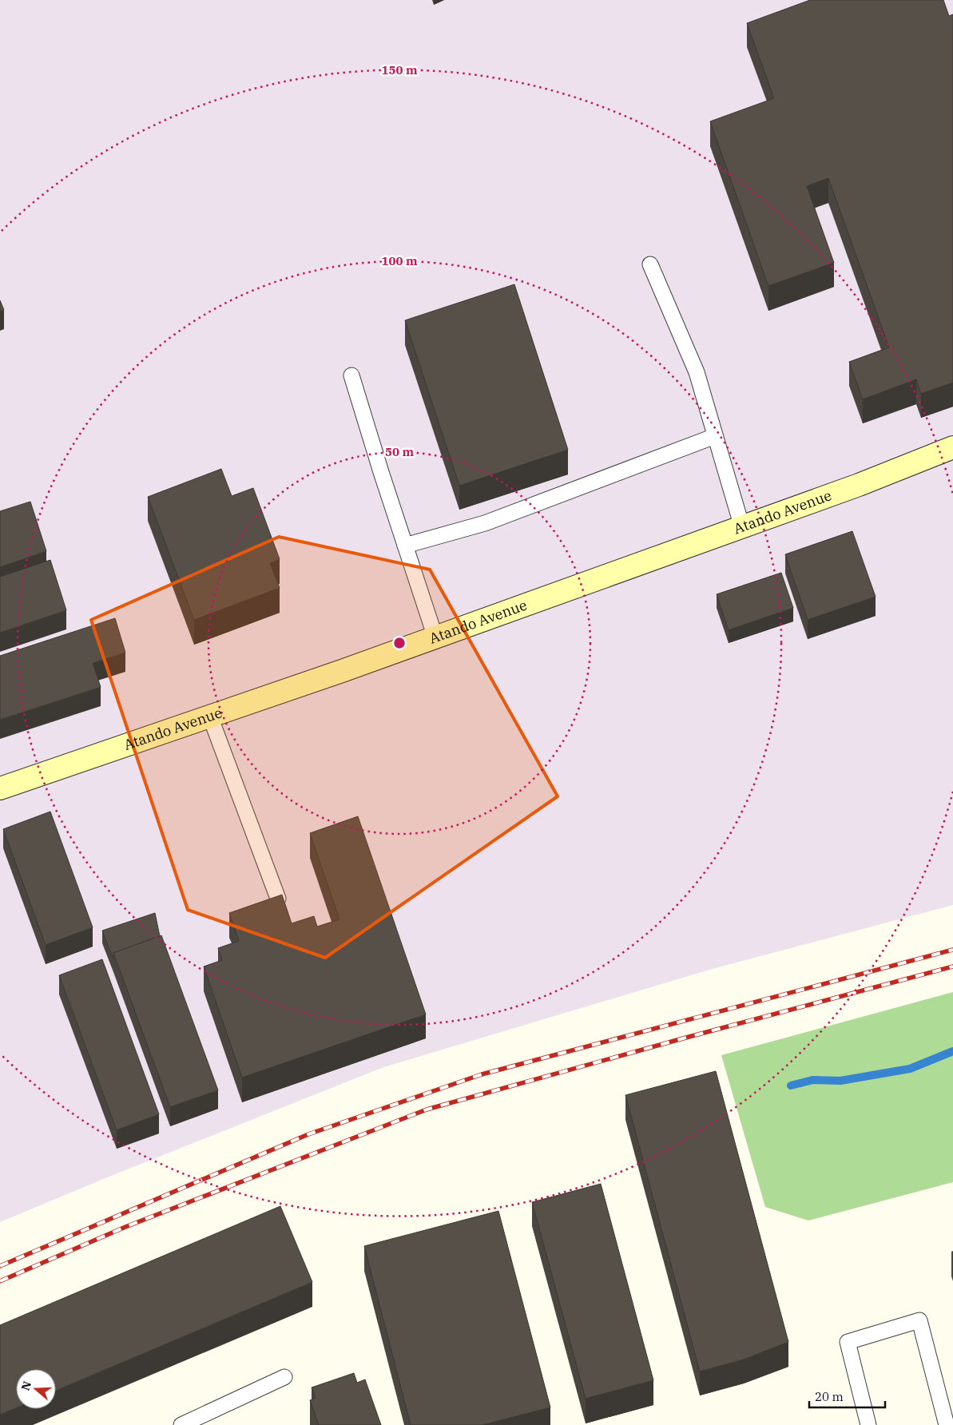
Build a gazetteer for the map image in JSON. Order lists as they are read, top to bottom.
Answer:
{
  "streets": {
    "main road": ["Atando Avenue"]
  },
  "scale_bar": "20 m",
  "north": "left",
  "rings": ["150 m", "100 m", "50 m"]
}
